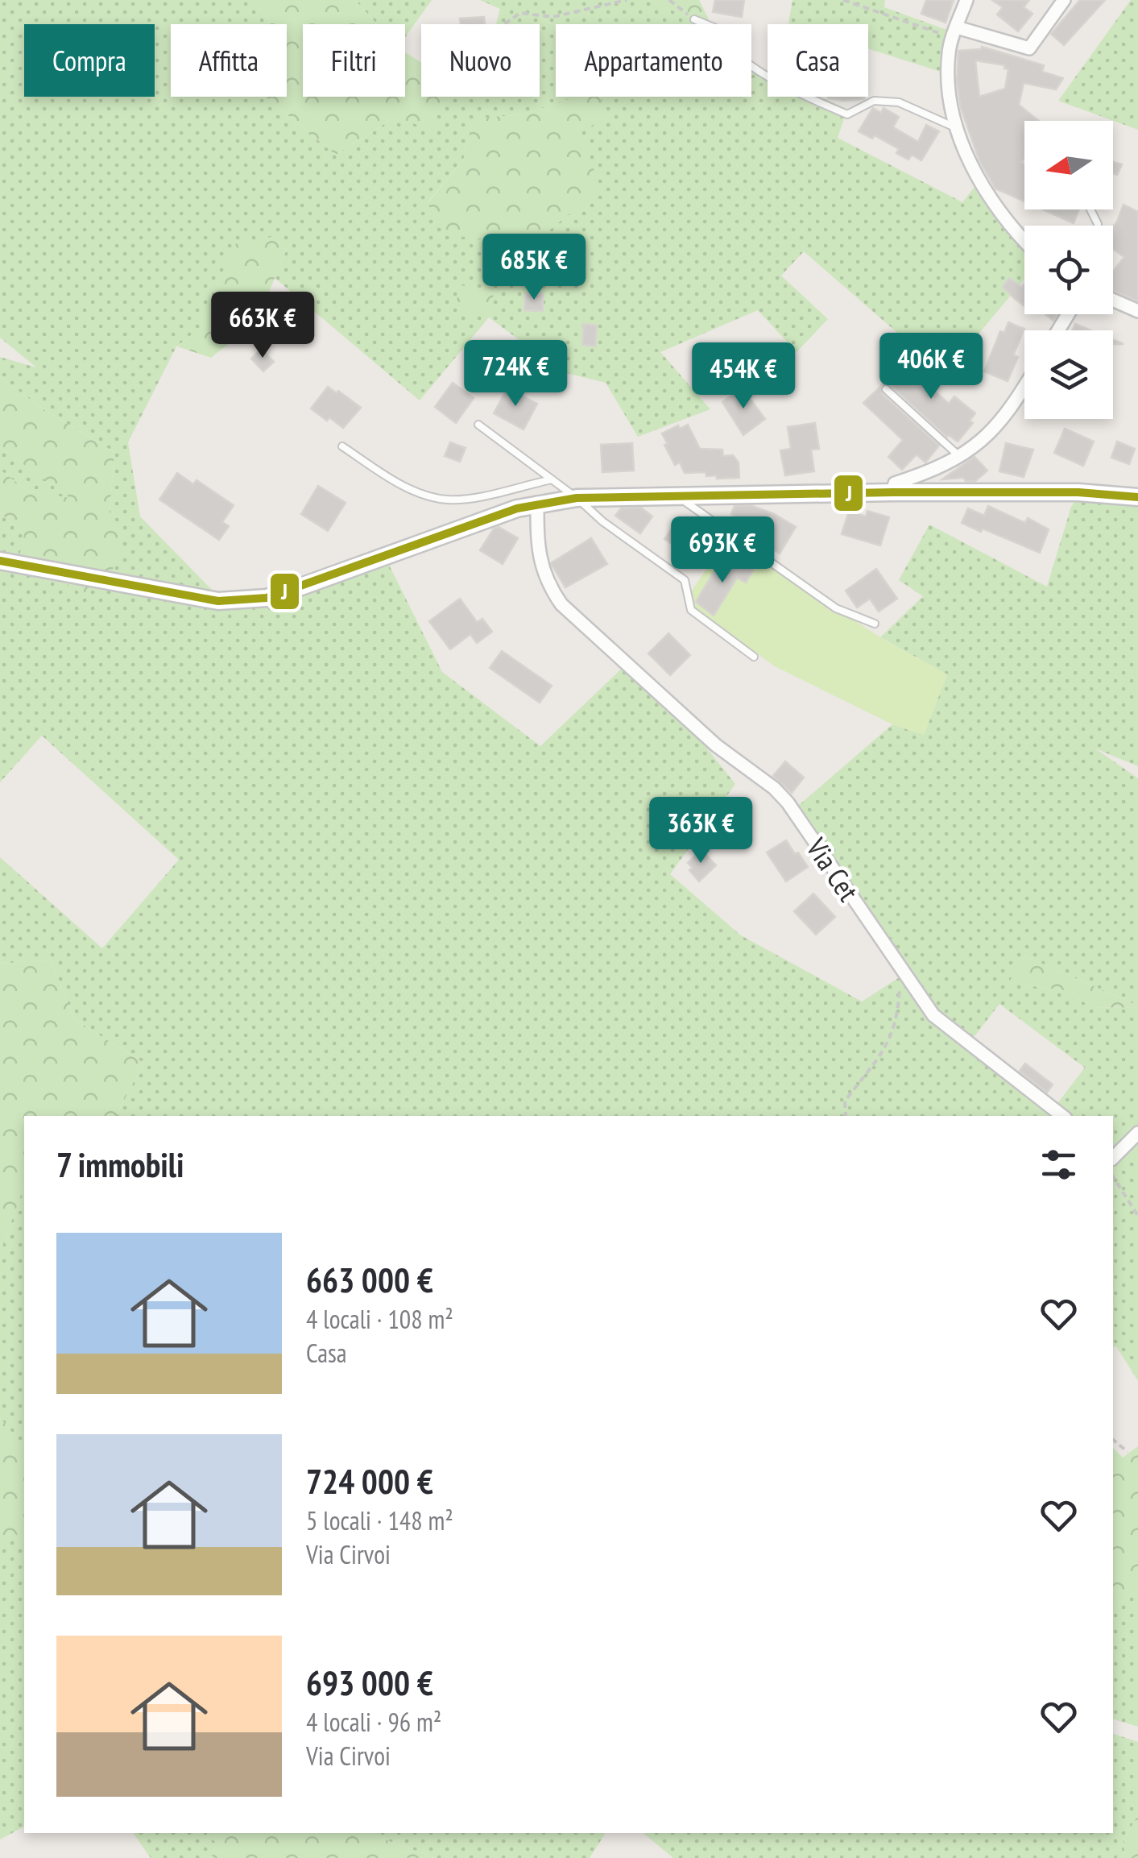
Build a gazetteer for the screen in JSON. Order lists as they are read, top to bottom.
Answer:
{
  "streets": {
    "street": ["Via Cet"]
  },
  "lines": ["transit line J"],
  "north": "left",
  "page": {
    "chip": [
      "Compra",
      "Affitta",
      "Filtri",
      "Nuovo",
      "Appartamento",
      "Casa"
    ],
    "price": [
      "685K €",
      "663K €",
      "406K €",
      "724K €",
      "454K €",
      "693K €",
      "363K €"
    ],
    "heading": "7 immobili",
    "list": [
      {
        "name": "663 000 €",
        "note": "4 locali · 108 m² · Casa"
      },
      {
        "name": "724 000 €",
        "note": "5 locali · 148 m² · Via Cirvoi"
      },
      {
        "name": "693 000 €",
        "note": "4 locali · 96 m² · Via Cirvoi"
      }
    ]
  }
}
